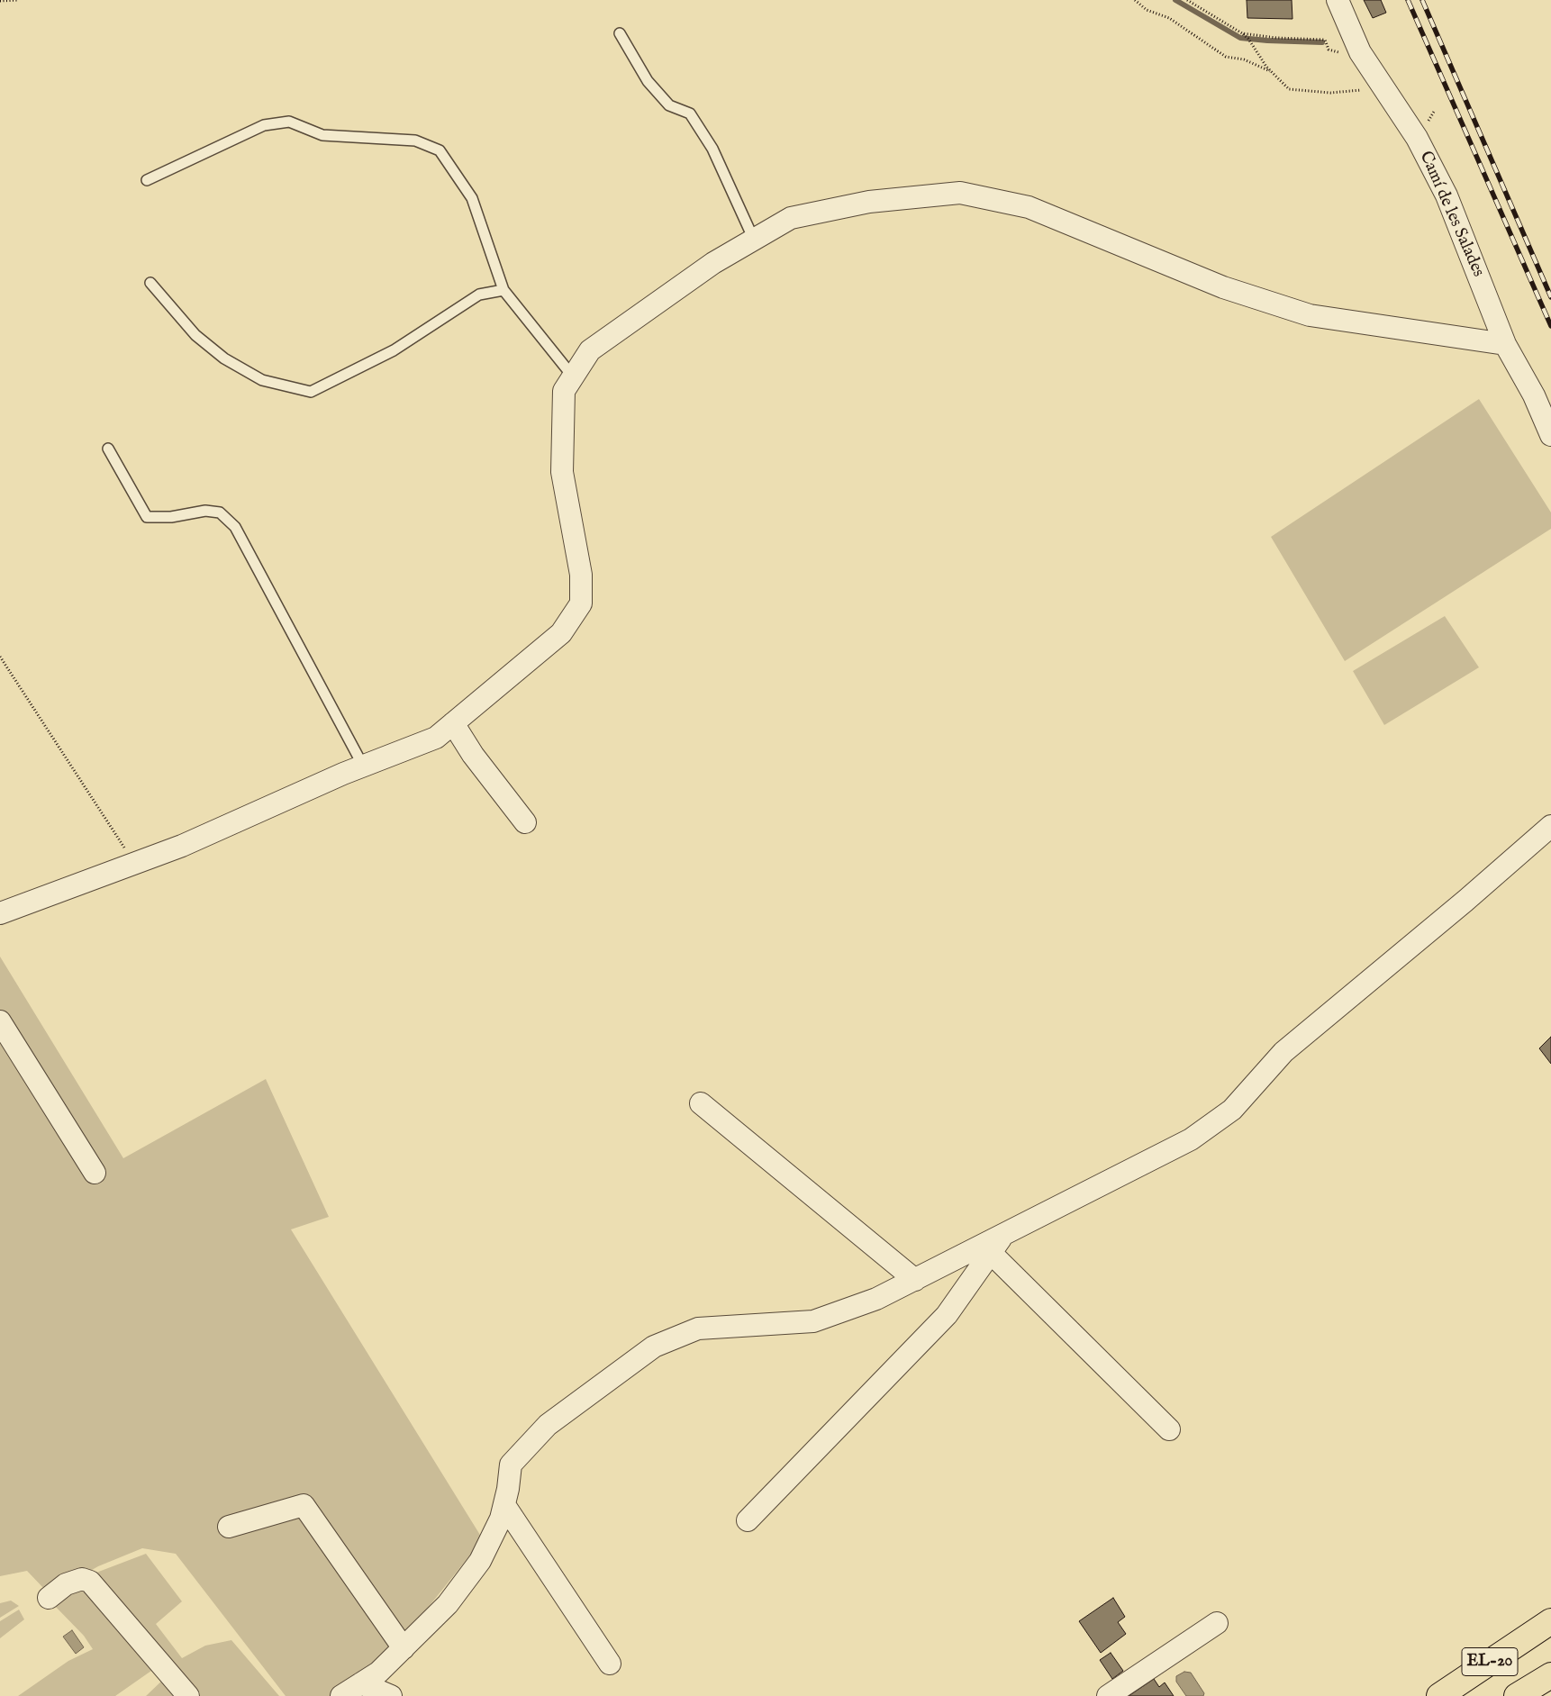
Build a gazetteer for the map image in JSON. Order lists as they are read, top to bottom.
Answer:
{
  "streets": {
    "highway": ["EL-20"],
    "street": ["Camí de les Salades"]
  }
}
